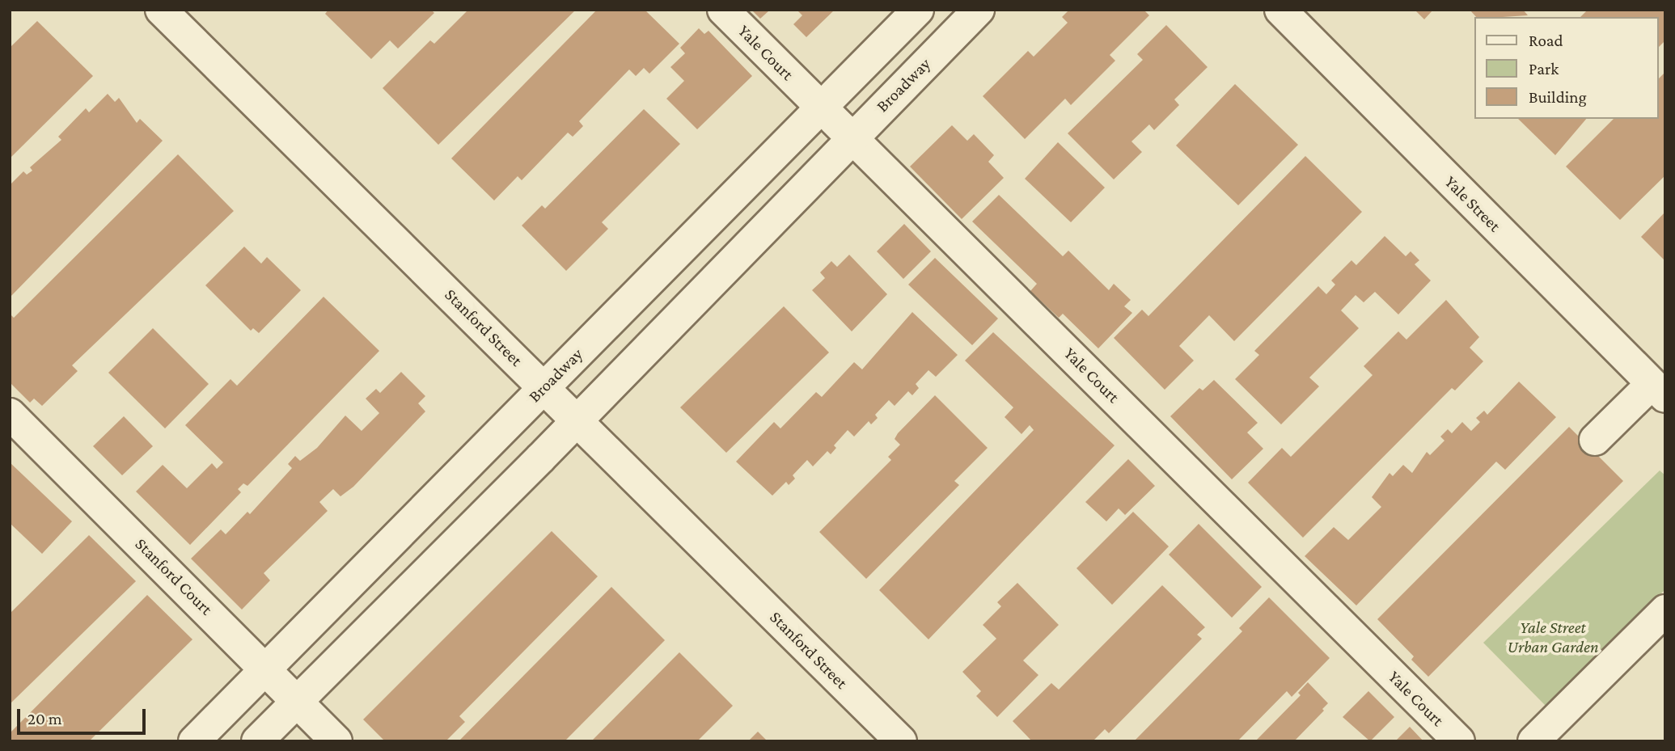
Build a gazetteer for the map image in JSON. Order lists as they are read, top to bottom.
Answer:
{
  "streets": {
    "street": [
      "Yale Court",
      "Broadway",
      "Yale Street",
      "Stanford Street",
      "Stanford Court"
    ]
  },
  "crossings": [
    ["Yale Court", "Broadway"],
    ["Broadway", "Stanford Street"],
    ["Broadway", "Stanford Court"]
  ],
  "parks": ["Yale Street Urban Garden"],
  "legend": ["Road", "Park", "Building"],
  "scale_bar": "20 m"
}
